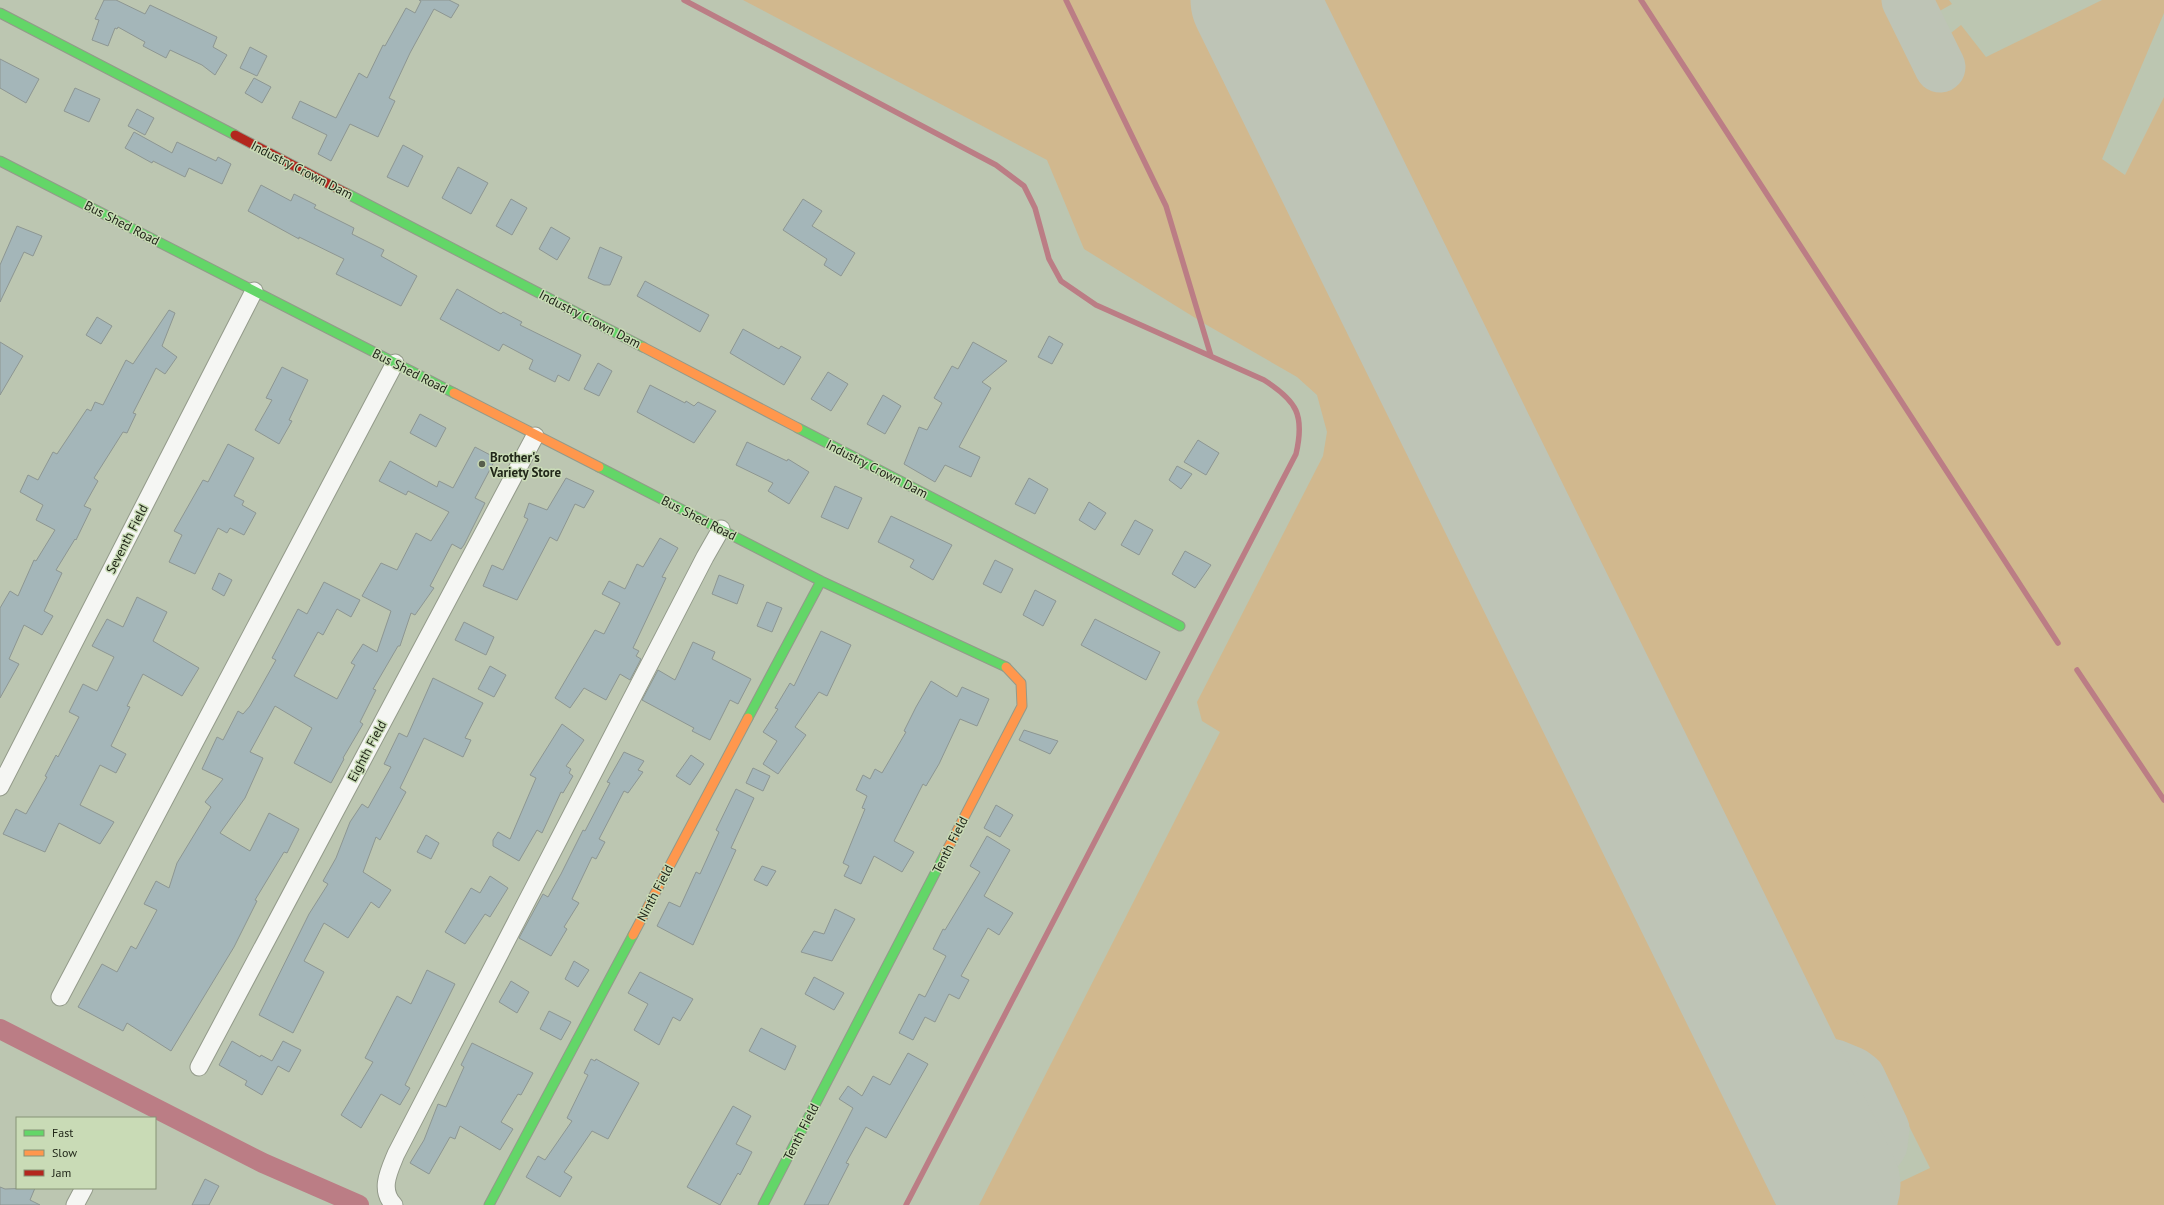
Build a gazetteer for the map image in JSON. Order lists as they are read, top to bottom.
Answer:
{
  "streets": {
    "street": [
      "Industry Crown Dam",
      "Bus Shed Road",
      "Seventh Field",
      "Eighth Field",
      "Tenth Field",
      "Ninth Field"
    ]
  },
  "crossings": [
    ["Bus Shed Road", "Seventh Field"],
    ["Bus Shed Road", "Eighth Field"],
    ["Bus Shed Road", "Tenth Field"],
    ["Bus Shed Road", "Ninth Field"],
    ["Tenth Field", "Ninth Field"]
  ],
  "places": ["Brother's Variety Store"],
  "legend": ["Fast", "Slow", "Jam"]
}
